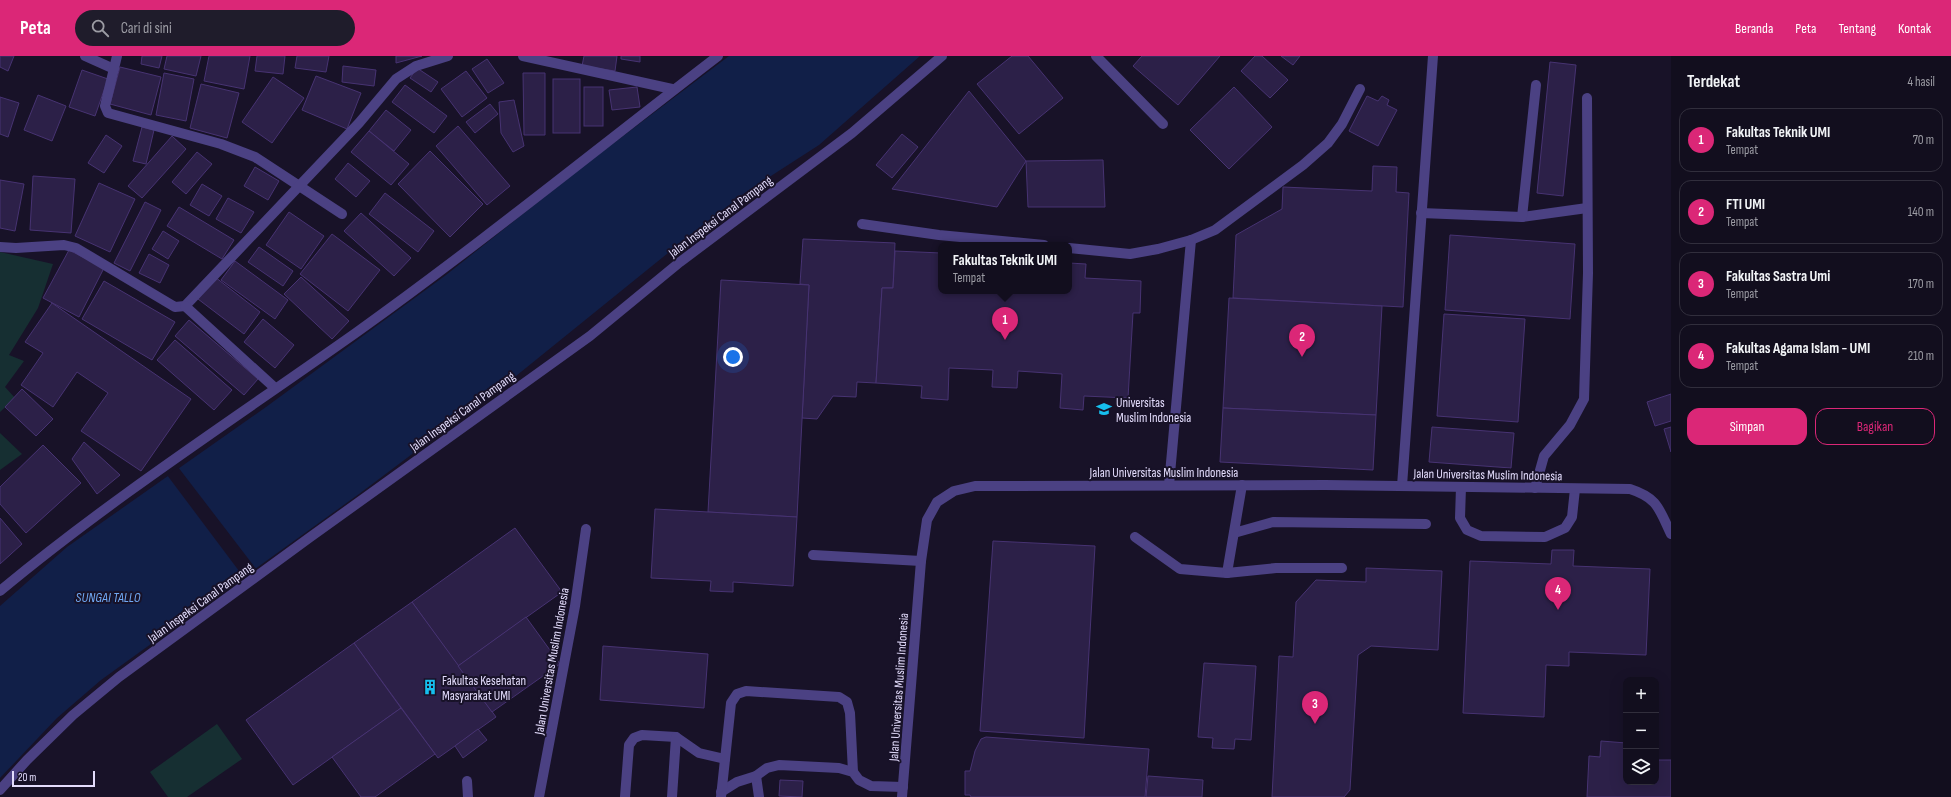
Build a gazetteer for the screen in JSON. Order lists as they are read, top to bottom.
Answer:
{
  "streets": {
    "street": ["Jalan Inspeksi Canal Pampang", "Jalan Universitas Muslim Indonesia"]
  },
  "water": ["SUNGAI TALLO"],
  "places": {
    "school or university": ["Universitas Muslim Indonesia"],
    "building": ["Fakultas Kesehatan Masyarakat UMI"]
  },
  "scale_bar": "20 m",
  "page": {
    "header": "Peta",
    "search": "Cari di sini",
    "nav": [
      "Beranda",
      "Peta",
      "Tentang",
      "Kontak"
    ],
    "heading": ["Terdekat", "4 hasil"],
    "list": [
      {
        "mark": "1",
        "name": "Fakultas Teknik UMI",
        "note": "Tempat",
        "value": "70 m"
      },
      {
        "mark": "2",
        "name": "FTI UMI",
        "note": "Tempat",
        "value": "140 m"
      },
      {
        "mark": "3",
        "name": "Fakultas Sastra Umi",
        "note": "Tempat",
        "value": "170 m"
      },
      {
        "mark": "4",
        "name": "Fakultas Agama Islam - UMI",
        "note": "Tempat",
        "value": "210 m"
      }
    ],
    "popup": ["Fakultas Teknik UMI", "Tempat"],
    "pins": [
      "1",
      "2",
      "4",
      "3"
    ],
    "buttons": ["Simpan", "Bagikan"],
    "map_buttons": ["+", "−"],
    "scale": "20 m"
  }
}
